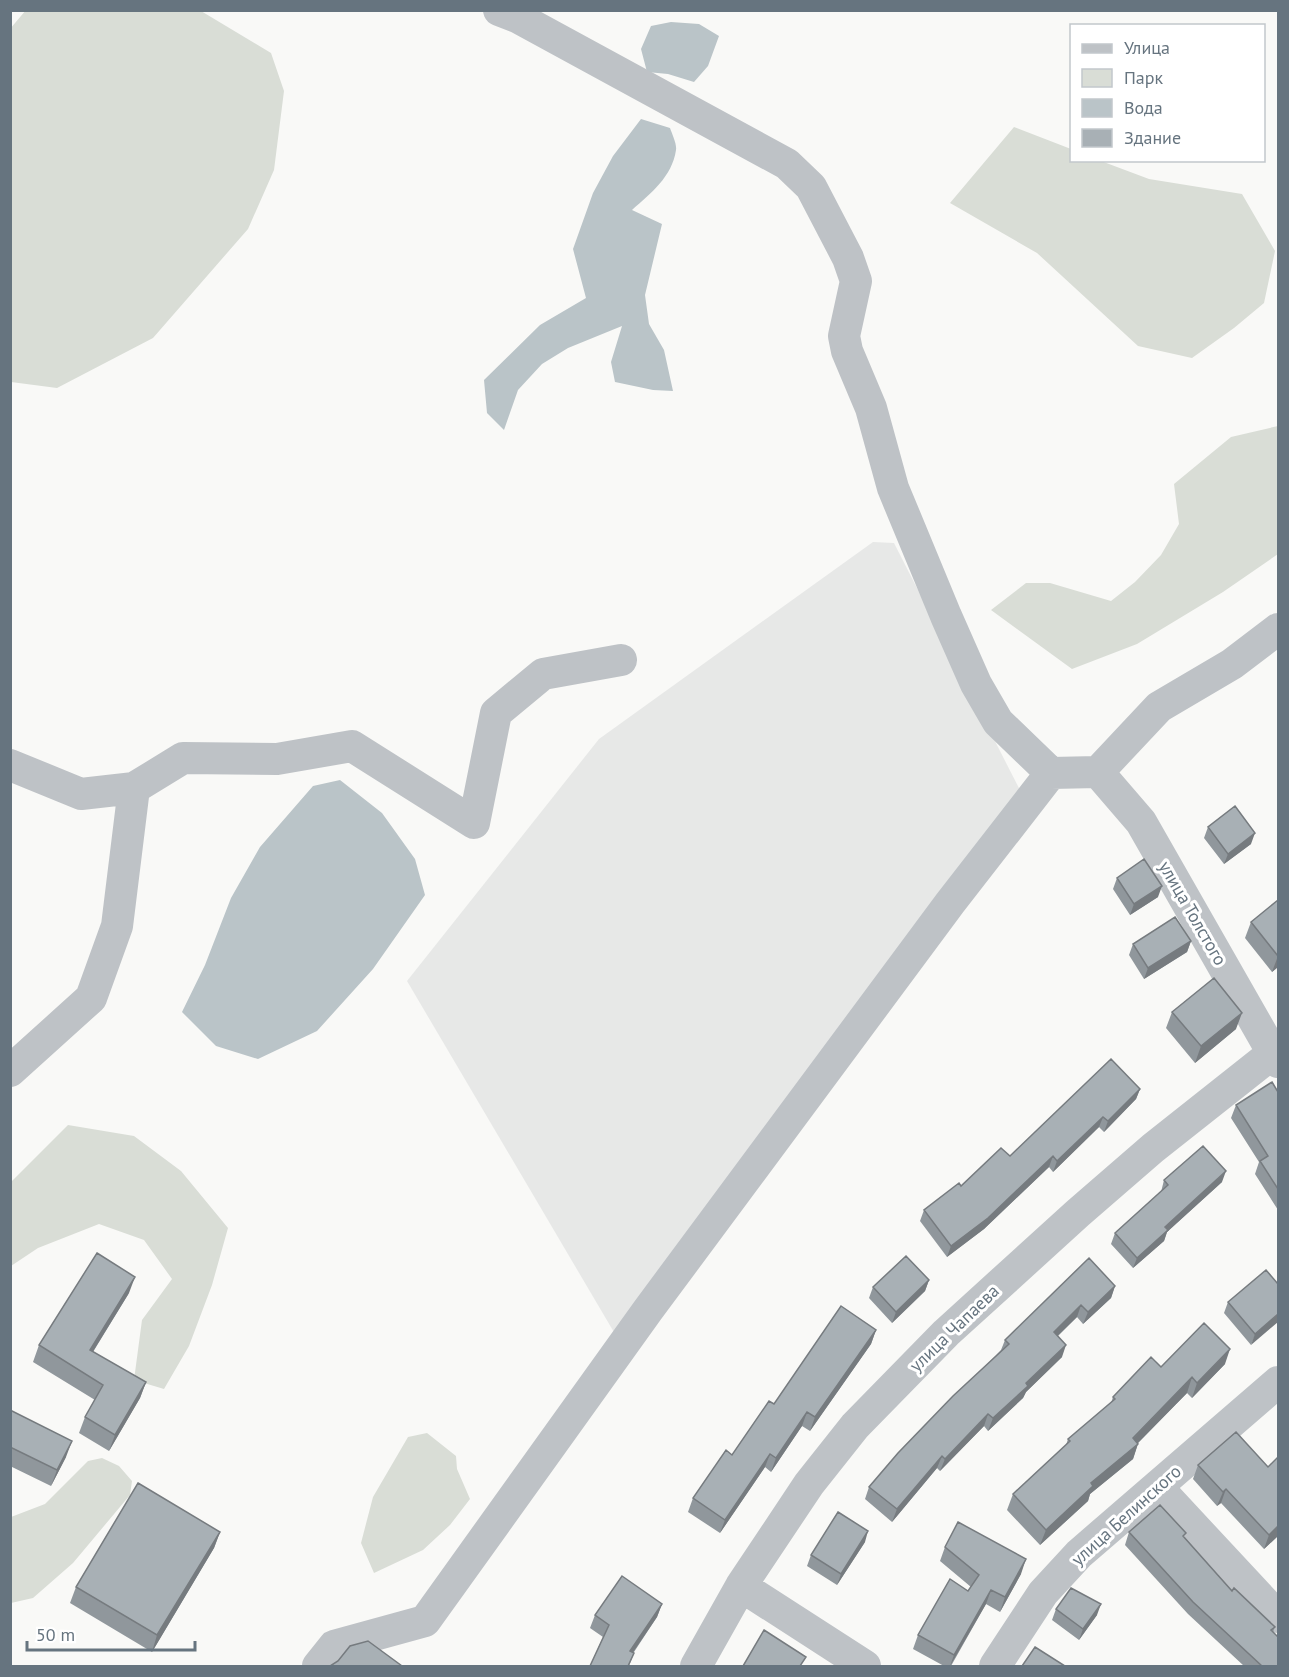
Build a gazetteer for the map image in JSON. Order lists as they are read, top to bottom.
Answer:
{
  "streets": {
    "street": ["улица Толстого", "улица Чапаева", "улица Белинского"]
  },
  "crossings": [
    ["улица Толстого", "улица Чапаева"]
  ],
  "legend": [
    "Улица",
    "Парк",
    "Вода",
    "Здание"
  ],
  "scale_bar": "50 m"
}
